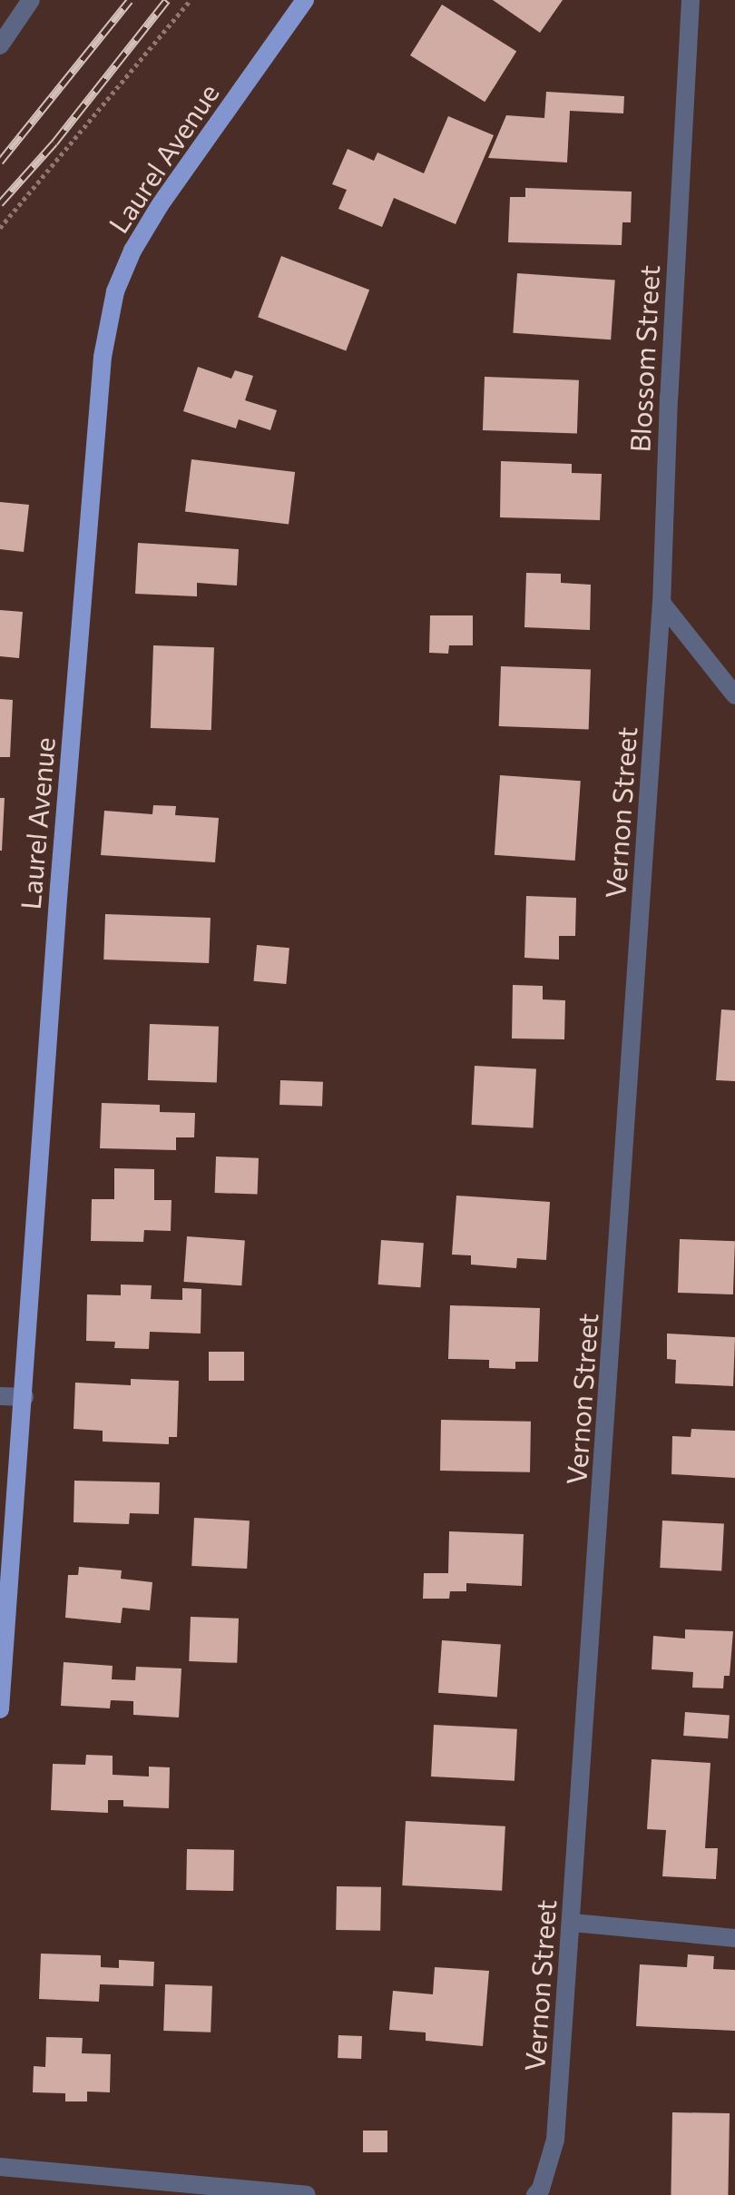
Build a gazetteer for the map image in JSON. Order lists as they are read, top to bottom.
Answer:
{
  "streets": {
    "main road": ["Laurel Avenue"],
    "street": ["Blossom Street", "Vernon Street"]
  },
  "crossings": [
    ["Blossom Street", "Vernon Street"]
  ]
}
